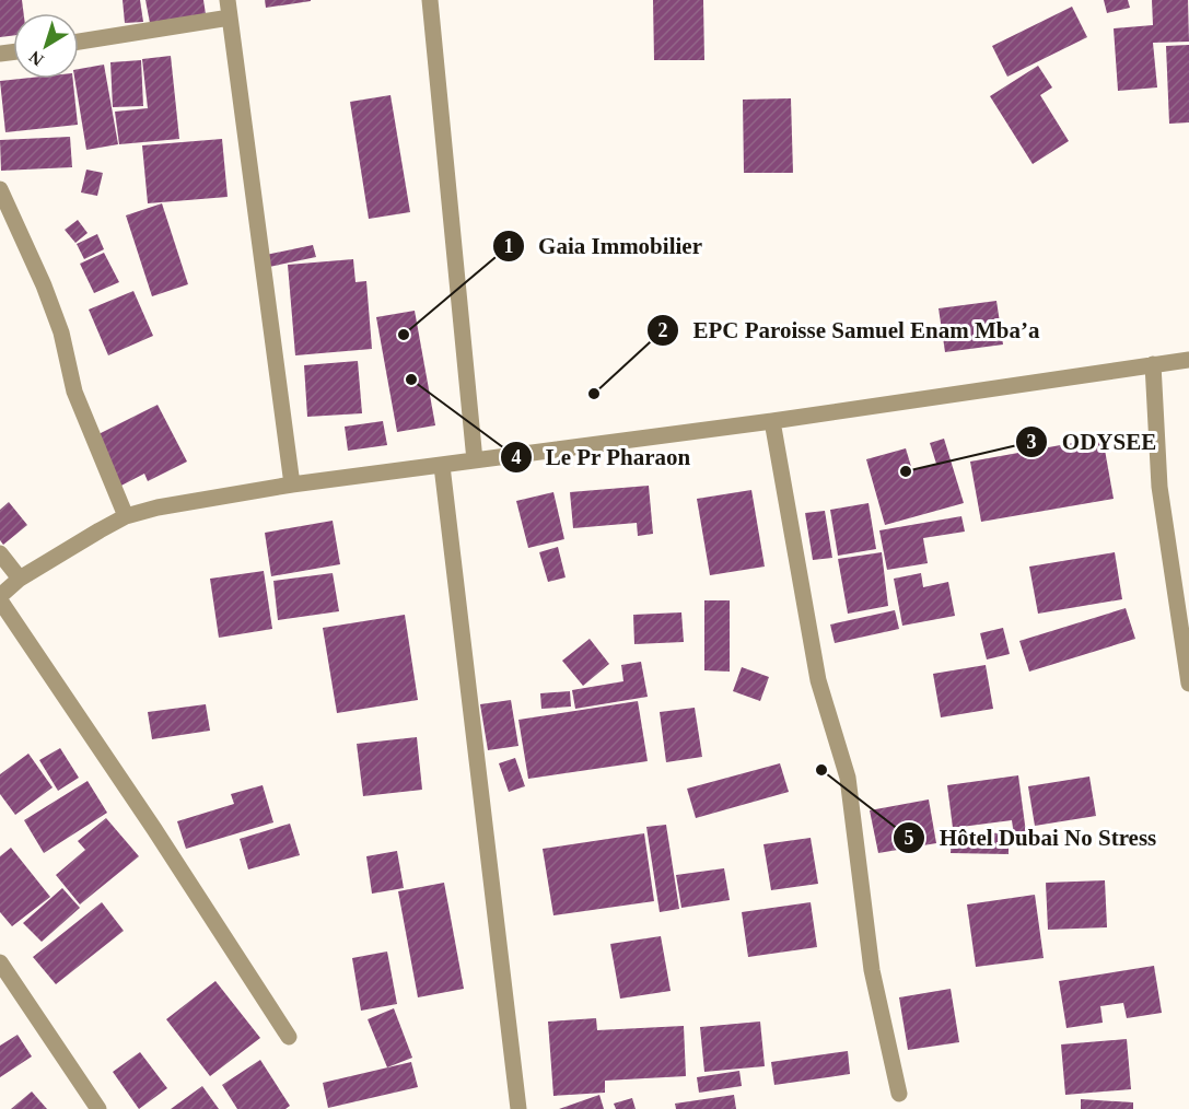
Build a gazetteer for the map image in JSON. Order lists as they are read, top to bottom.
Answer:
{
  "places": [
    "Gaia Immobilier",
    "Le Pr Pharaon",
    "EPC Paroisse Samuel Enam Mba’a",
    "ODYSEE",
    "Hôtel Dubai No Stress"
  ],
  "north": "bottom left"
}
